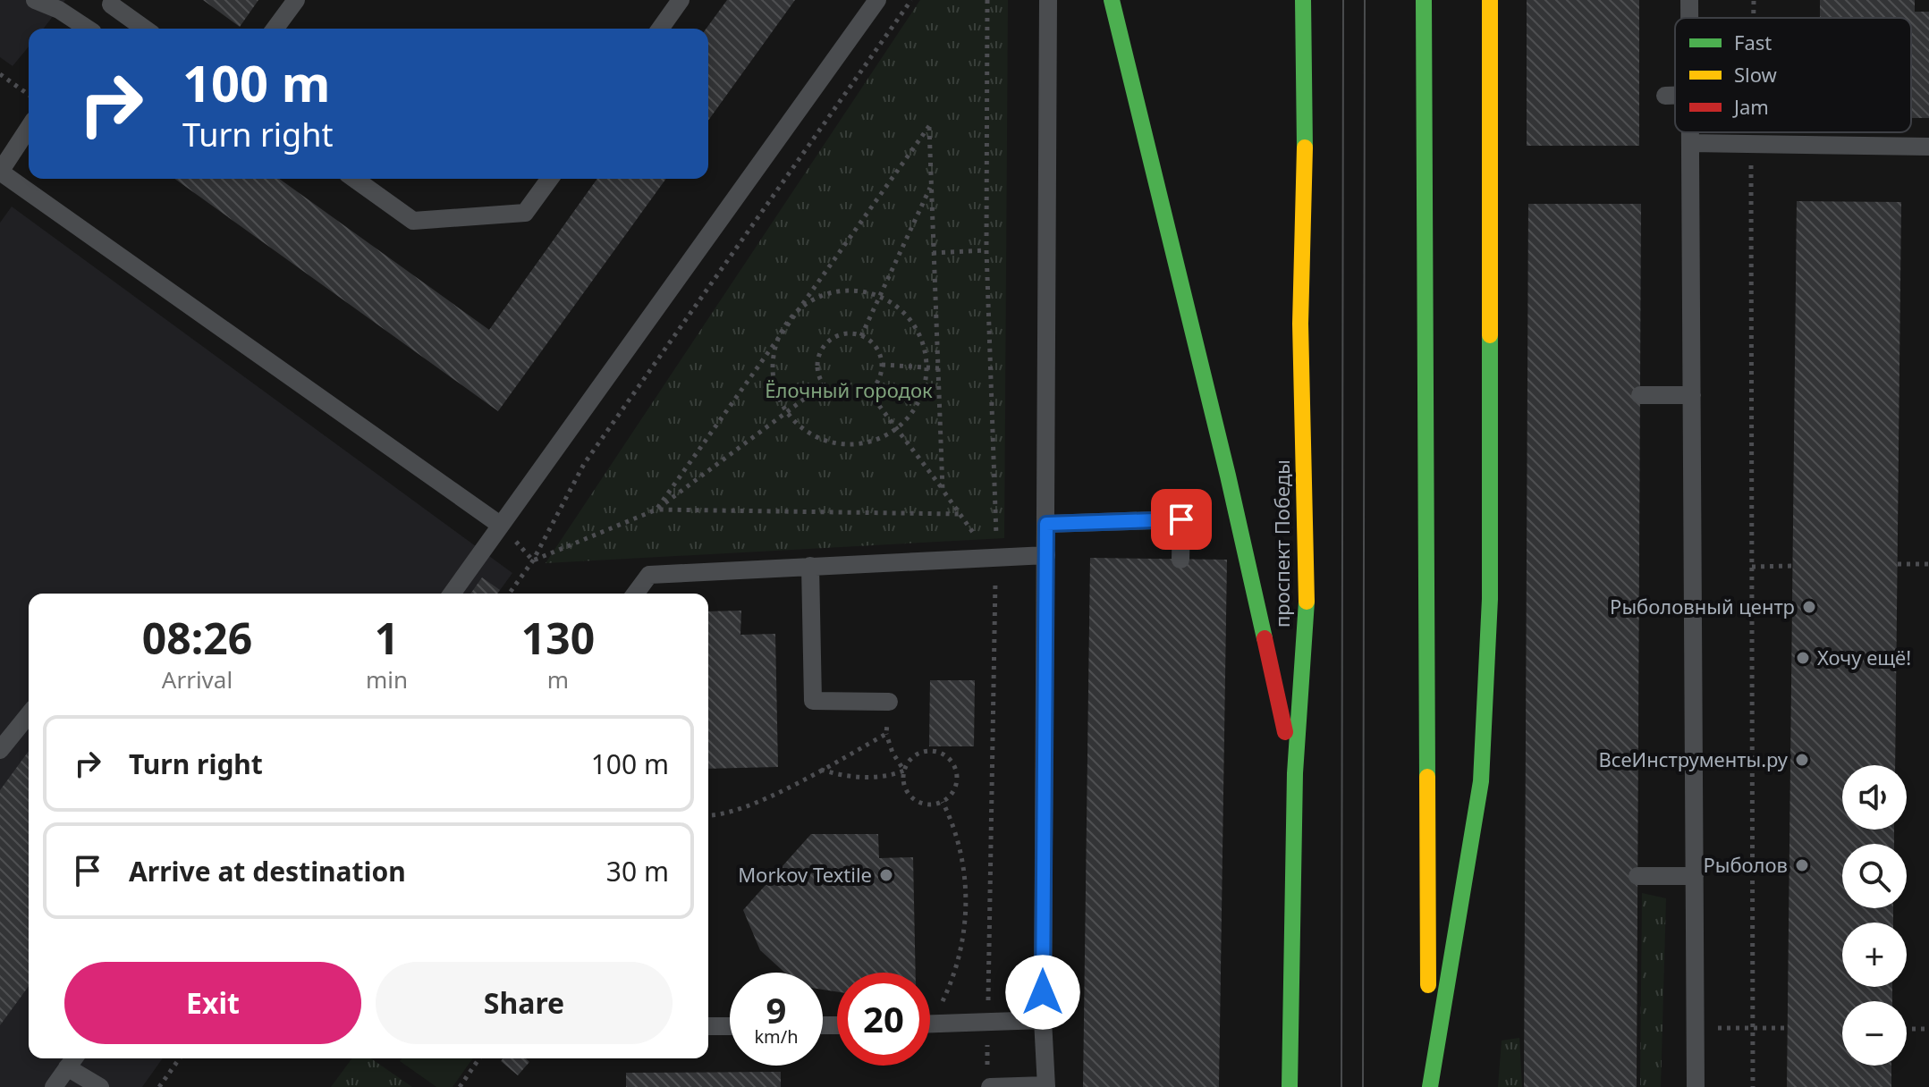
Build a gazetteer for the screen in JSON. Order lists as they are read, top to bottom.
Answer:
{
  "streets": {
    "main road": ["проспект Победы"]
  },
  "parks": ["Ёлочный городок"],
  "places": [
    "Рыболовный центр",
    "Хочу ещё!",
    "ВсеИнструменты.ру",
    "Рыболов",
    "Morkov Textile"
  ],
  "legend": ["Fast", "Slow", "Jam"],
  "page": {
    "turn": ["100 m", "Turn right"],
    "eta": [
      "08:26",
      "Arrival",
      "1",
      "min",
      "130",
      "m"
    ],
    "list": [
      {
        "name": "Turn right",
        "value": "100 m"
      },
      {
        "name": "Arrive at destination",
        "value": "30 m"
      }
    ],
    "map_buttons": ["+", "−"],
    "buttons": ["Exit", "Share"],
    "speed": "9 km/h",
    "limit": "20"
  }
}
